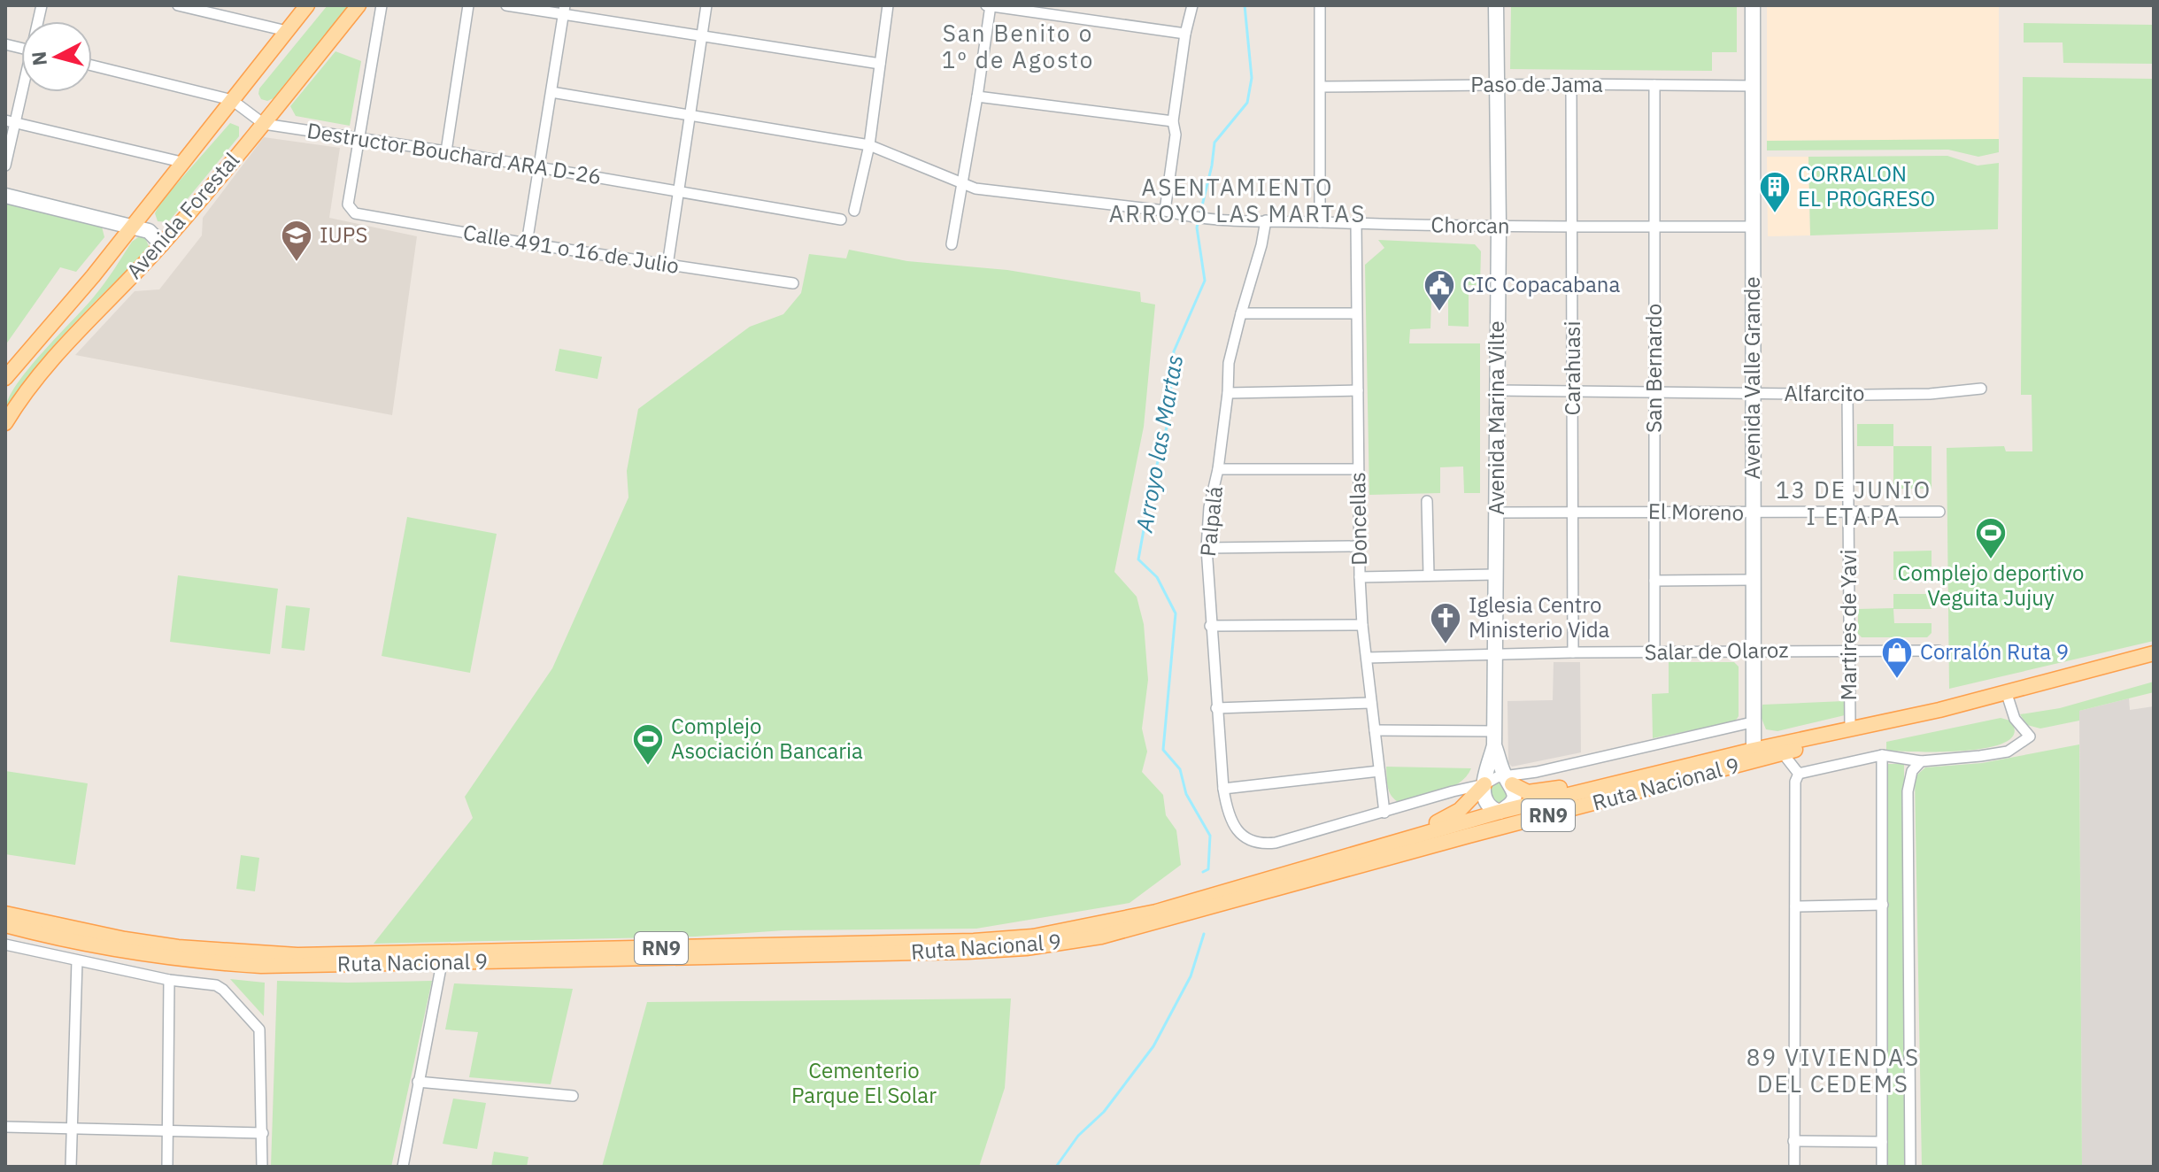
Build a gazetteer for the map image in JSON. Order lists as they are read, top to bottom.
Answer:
{
  "streets": {
    "main road": ["Avenida Forestal", "Ruta Nacional 9", "RN9"],
    "street": [
      "Paso de Jama",
      "Destructor Bouchard ARA D-26",
      "Chorcan",
      "Calle 491 o 16 de Julio",
      "Carahuasi",
      "San Bernardo",
      "Avenida Valle Grande",
      "Alfarcito",
      "Avenida Marina Vilte",
      "El Moreno",
      "Doncellas",
      "Palpalá",
      "Martires de Yavi",
      "Salar de Olaroz"
    ]
  },
  "crossings": [
    ["Paso de Jama", "Carahuasi"],
    ["Paso de Jama", "San Bernardo"],
    ["Paso de Jama", "Avenida Valle Grande"],
    ["Paso de Jama", "Avenida Marina Vilte"],
    ["Destructor Bouchard ARA D-26", "Avenida Forestal"],
    ["Destructor Bouchard ARA D-26", "Calle 491 o 16 de Julio"],
    ["Chorcan", "Carahuasi"],
    ["Chorcan", "San Bernardo"],
    ["Chorcan", "Avenida Valle Grande"],
    ["Chorcan", "Avenida Marina Vilte"],
    ["Chorcan", "Doncellas"],
    ["Chorcan", "Palpalá"],
    ["Carahuasi", "Alfarcito"],
    ["Carahuasi", "El Moreno"],
    ["Carahuasi", "Salar de Olaroz"],
    ["San Bernardo", "Alfarcito"],
    ["San Bernardo", "El Moreno"],
    ["San Bernardo", "Salar de Olaroz"],
    ["Avenida Valle Grande", "Alfarcito"],
    ["Avenida Valle Grande", "El Moreno"],
    ["Avenida Valle Grande", "Salar de Olaroz"],
    ["Avenida Valle Grande", "Ruta Nacional 9"],
    ["Alfarcito", "Avenida Marina Vilte"],
    ["Alfarcito", "Martires de Yavi"],
    ["Avenida Marina Vilte", "El Moreno"],
    ["Avenida Marina Vilte", "Salar de Olaroz"],
    ["Avenida Marina Vilte", "Ruta Nacional 9"],
    ["El Moreno", "Martires de Yavi"],
    ["Doncellas", "Palpalá"],
    ["Doncellas", "Salar de Olaroz"],
    ["Martires de Yavi", "Salar de Olaroz"],
    ["Martires de Yavi", "Ruta Nacional 9"]
  ],
  "districts": [
    "San Benito o 1º de Agosto",
    "ASENTAMIENTO ARROYO LAS MARTAS",
    "13 DE JUNIO I ETAPA",
    "89 VIVIENDAS DEL CEDEMS"
  ],
  "water": ["Arroyo las Martas"],
  "parks": ["Cementerio Parque El Solar"],
  "places": {
    "building": ["CORRALON EL PROGRESO"],
    "school or university": ["IUPS"],
    "public building": ["CIC Copacabana"],
    "sports": ["Complejo deportivo Veguita Jujuy", "Complejo Asociación Bancaria"],
    "church": ["Iglesia Centro Ministerio Vida"],
    "shop": ["Corralón Ruta 9"]
  },
  "north": "left"
}
